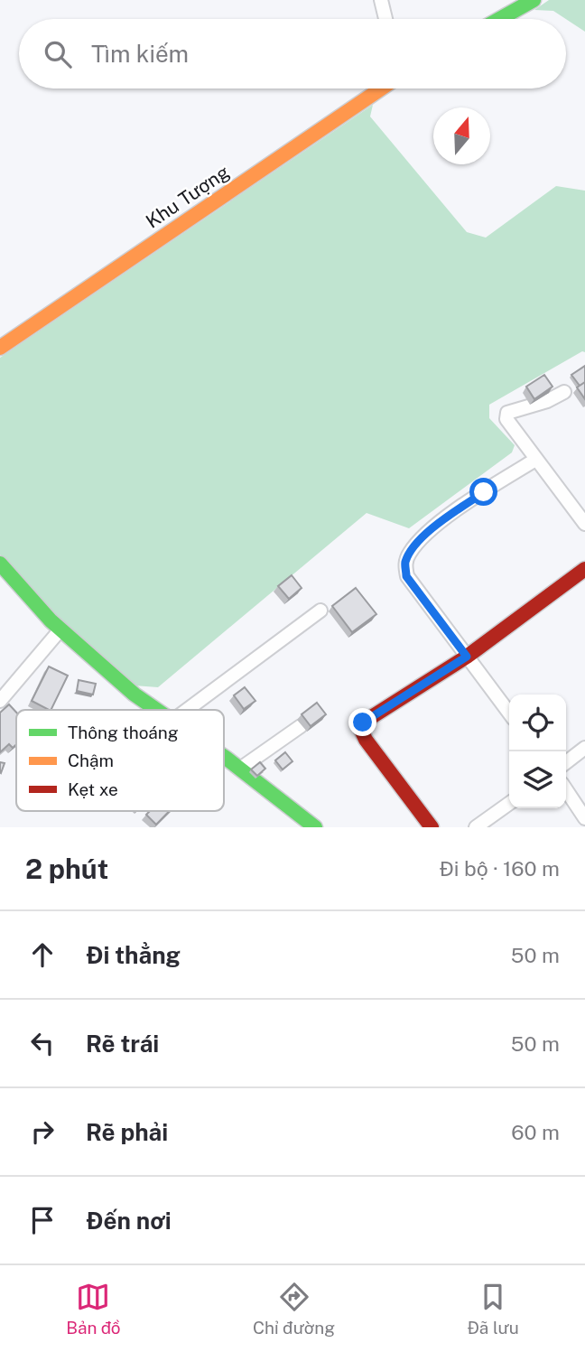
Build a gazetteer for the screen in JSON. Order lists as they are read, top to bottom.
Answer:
{
  "streets": {
    "street": ["Khu Tượng"]
  },
  "legend": ["Thông thoáng", "Chậm", "Kẹt xe"],
  "north": "top",
  "page": {
    "search": "Tìm kiếm",
    "heading": ["2 phút", "Đi bộ · 160 m"],
    "list": [
      ["Đi thẳng", "50 m"],
      ["Rẽ trái", "50 m"],
      ["Rẽ phải", "60 m"],
      "Đến nơi"
    ],
    "nav": ["Bản đồ", "Chỉ đường", "Đã lưu"]
  }
}
